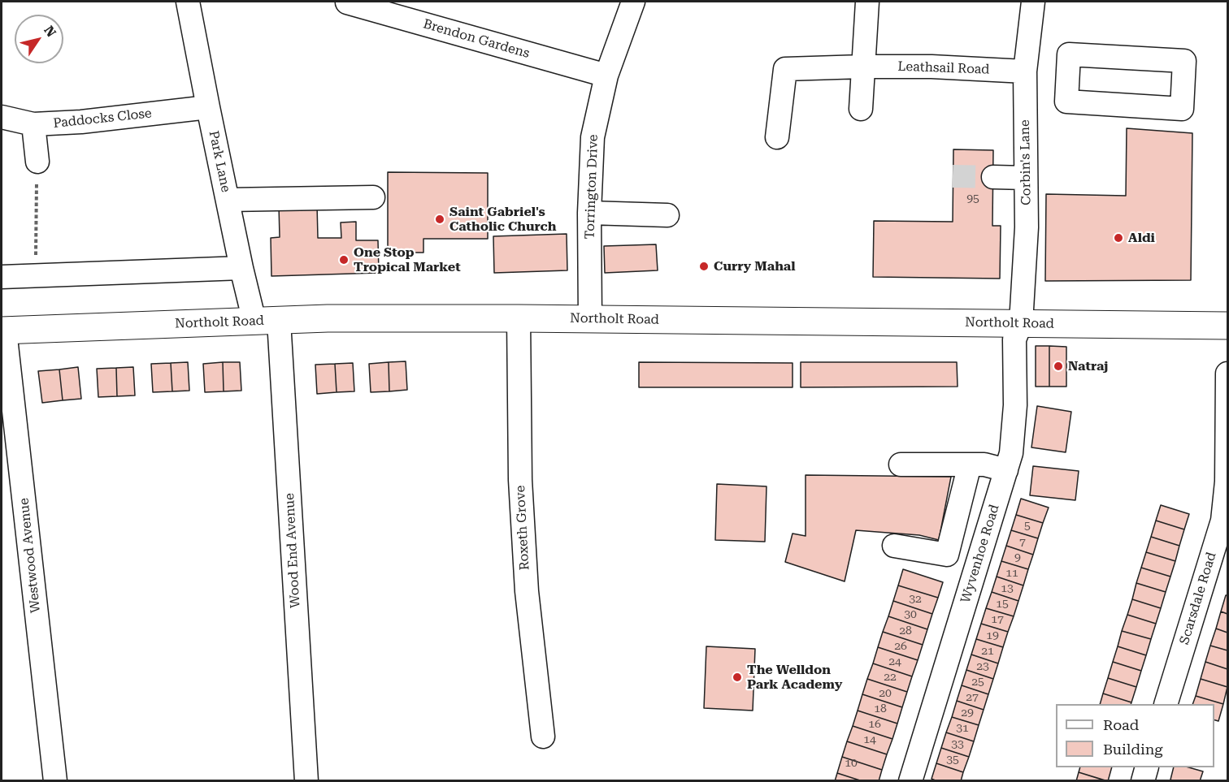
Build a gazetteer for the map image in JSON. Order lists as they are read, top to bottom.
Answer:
{
  "streets": {
    "main road": ["Northolt Road"],
    "street": [
      "Brendon Gardens",
      "Leathsail Road",
      "Paddocks Close",
      "Park Lane",
      "Corbin's Lane",
      "Torrington Drive",
      "Roxeth Grove",
      "Wood End Avenue",
      "Wyvenhoe Road",
      "Westwood Avenue",
      "Scarsdale Road"
    ]
  },
  "crossings": [
    ["Brendon Gardens", "Torrington Drive"],
    ["Leathsail Road", "Corbin's Lane"],
    ["Paddocks Close", "Park Lane"],
    ["Park Lane", "Northolt Road"],
    ["Park Lane", "Wood End Avenue"],
    ["Corbin's Lane", "Northolt Road"],
    ["Corbin's Lane", "Wyvenhoe Road"],
    ["Torrington Drive", "Northolt Road"],
    ["Northolt Road", "Roxeth Grove"],
    ["Northolt Road", "Wood End Avenue"],
    ["Northolt Road", "Wyvenhoe Road"],
    ["Northolt Road", "Westwood Avenue"]
  ],
  "places": [
    "Saint Gabriel's Catholic Church",
    "Aldi",
    "One Stop Tropical Market",
    "Curry Mahal",
    "Natraj",
    "The Welldon Park Academy"
  ],
  "house_numbers": [
    "95",
    "5",
    "7",
    "9",
    "11",
    "13",
    "32",
    "15",
    "30",
    "17",
    "28",
    "19",
    "26",
    "21",
    "24",
    "23",
    "22",
    "25",
    "20",
    "27",
    "18",
    "29",
    "16",
    "31",
    "14",
    "33",
    "35",
    "10"
  ],
  "legend": ["Road", "Building"],
  "north": "top right"
}
